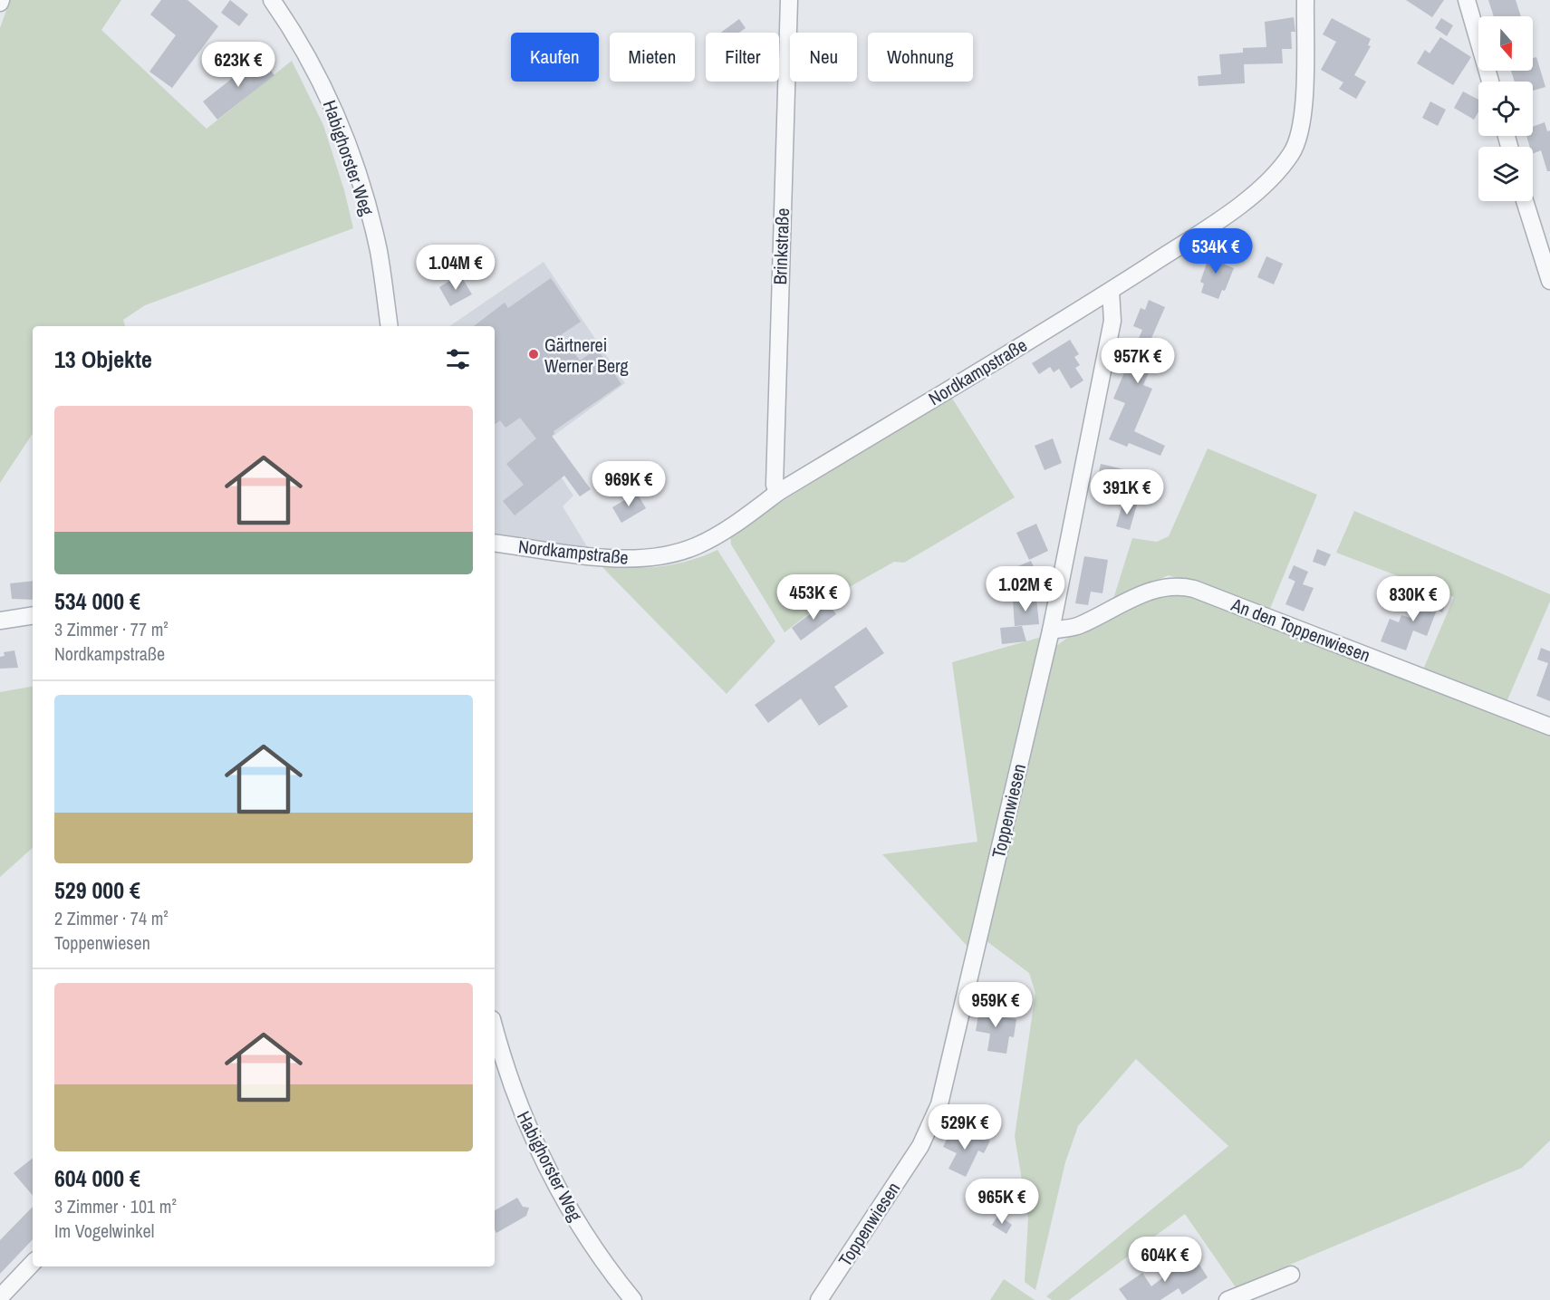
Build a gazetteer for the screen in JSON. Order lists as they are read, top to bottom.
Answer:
{
  "streets": {
    "street": [
      "Habighorster Weg",
      "Brinkstraße",
      "Nordkampstraße",
      "An den Toppenwiesen",
      "Toppenwiesen"
    ]
  },
  "crossings": [
    ["Brinkstraße", "Nordkampstraße"],
    ["Nordkampstraße", "Toppenwiesen"],
    ["An den Toppenwiesen", "Toppenwiesen"]
  ],
  "places": ["Gärtnerei Werner Berg"],
  "north": "bottom",
  "page": {
    "chip": [
      "Kaufen",
      "Mieten",
      "Filter",
      "Neu",
      "Wohnung"
    ],
    "price": [
      "623K €",
      "534K €",
      "1.04M €",
      "957K €",
      "969K €",
      "391K €",
      "1.02M €",
      "453K €",
      "830K €",
      "959K €",
      "529K €",
      "965K €",
      "604K €"
    ],
    "heading": "13 Objekte",
    "list": [
      {
        "name": "534 000 €",
        "note": "3 Zimmer · 77 m² · Nordkampstraße"
      },
      {
        "name": "529 000 €",
        "note": "2 Zimmer · 74 m² · Toppenwiesen"
      },
      {
        "name": "604 000 €",
        "note": "3 Zimmer · 101 m² · Im Vogelwinkel"
      }
    ]
  }
}
